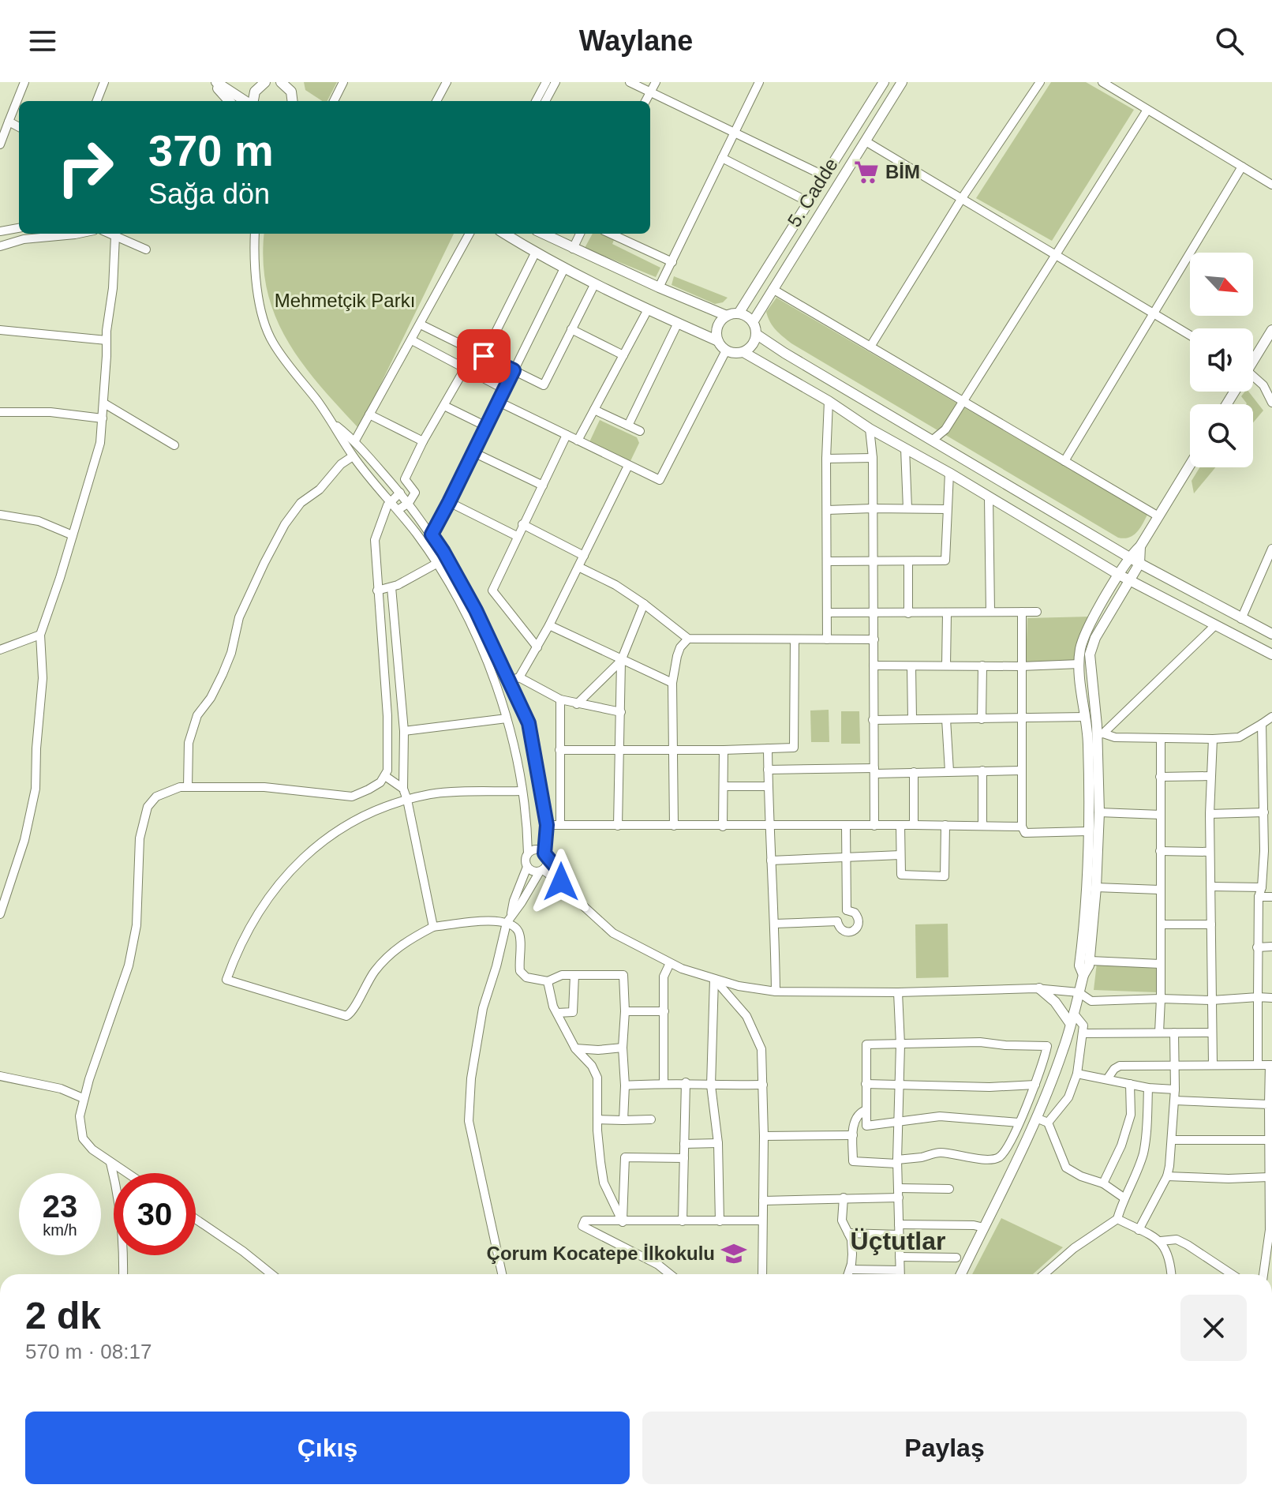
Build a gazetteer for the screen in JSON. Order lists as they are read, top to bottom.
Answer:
{
  "streets": {
    "street": ["5. Cadde"]
  },
  "districts": ["Üçtutlar"],
  "parks": ["Mehmetçik Parkı"],
  "places": {
    "supermarket": ["BİM"],
    "school or university": ["Çorum Kocatepe İlkokulu"]
  },
  "north": "bottom right",
  "page": {
    "header": "Waylane",
    "turn": ["370 m", "Sağa dön"],
    "speed": "23 km/h",
    "limit": "30",
    "heading": ["2 dk", "570 m · 08:17"],
    "buttons": ["Çıkış", "Paylaş"]
  }
}
